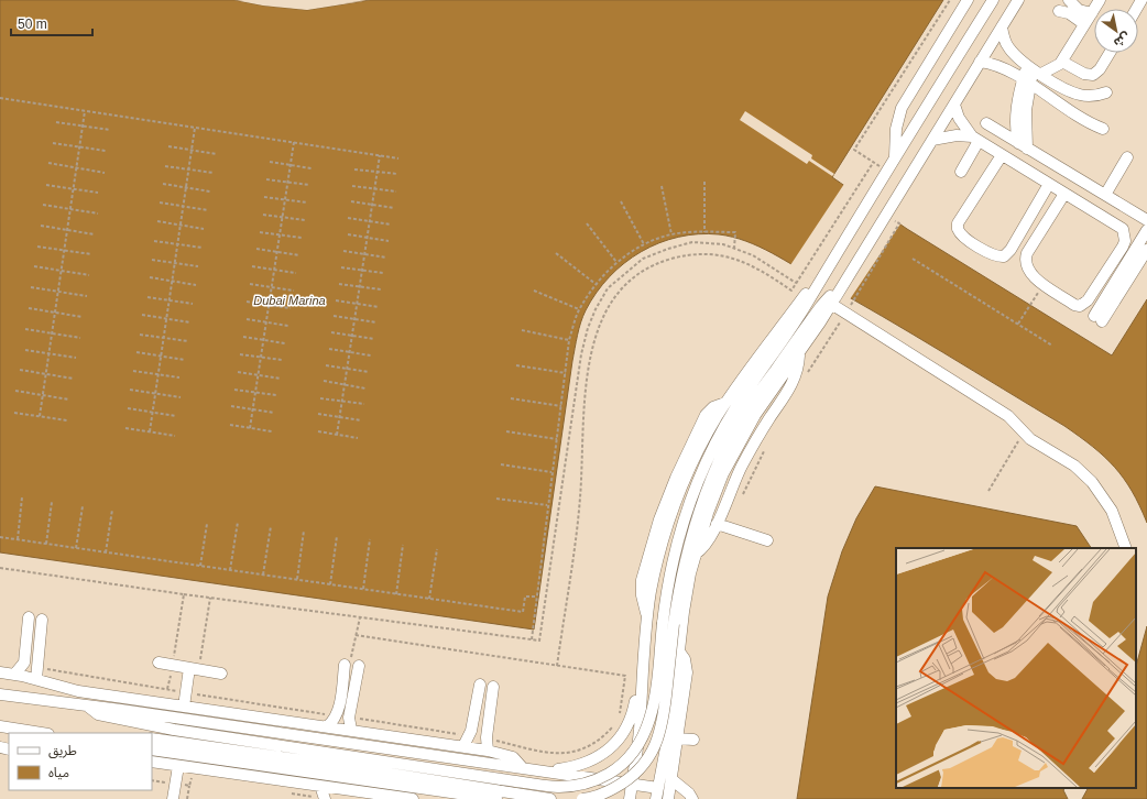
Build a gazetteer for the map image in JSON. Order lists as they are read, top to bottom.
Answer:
{
  "water": ["Dubai Marina"],
  "legend": ["طريق", "مياه"],
  "scale_bar": "50 m",
  "north": "bottom right"
}
